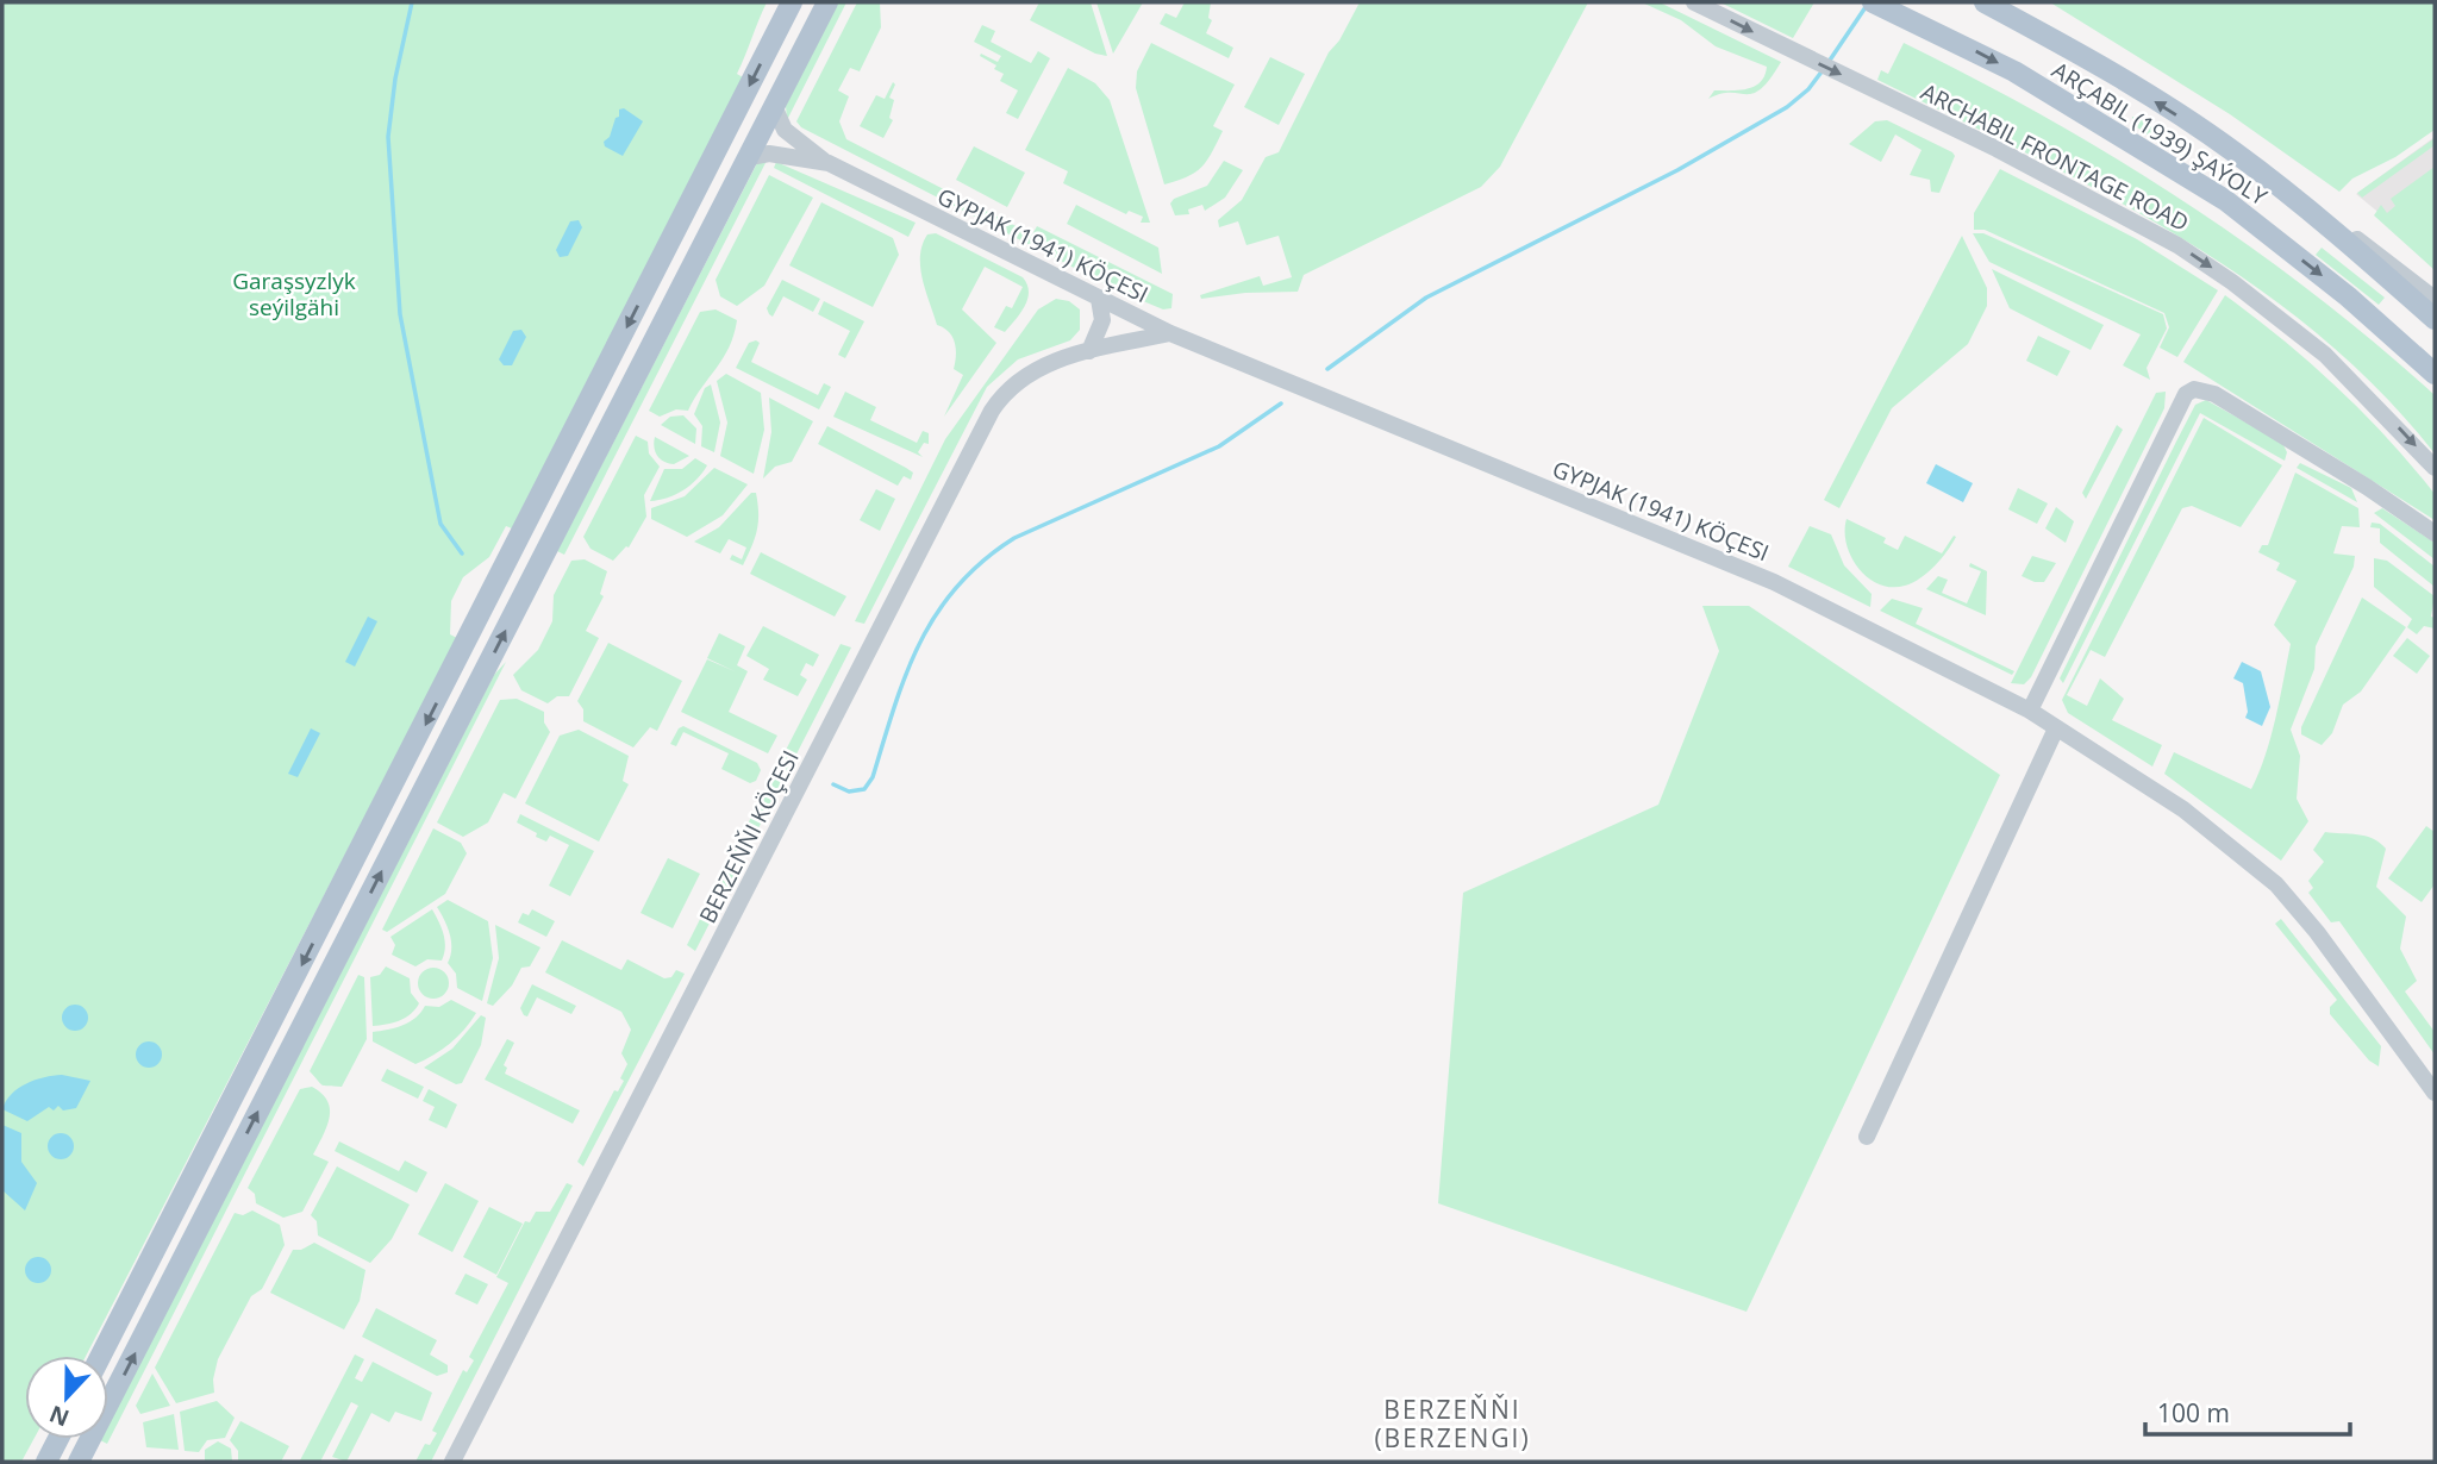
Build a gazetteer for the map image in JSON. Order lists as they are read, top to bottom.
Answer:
{
  "streets": {
    "main road": ["ARÇABIL (1939) ŞAÝOLY"],
    "street": ["ARCHABIL FRONTAGE ROAD", "GYPJAK (1941) KÖÇESI", "BERZEŇŇI KÖÇESI"]
  },
  "crossings": [
    ["GYPJAK (1941) KÖÇESI", "BERZEŇŇI KÖÇESI"]
  ],
  "one_way": ["ARCHABIL FRONTAGE ROAD"],
  "districts": ["BERZEŇŇI (BERZENGI)"],
  "parks": ["Garaşsyzlyk seýilgähi"],
  "scale_bar": "100 m",
  "north": "bottom"
}
